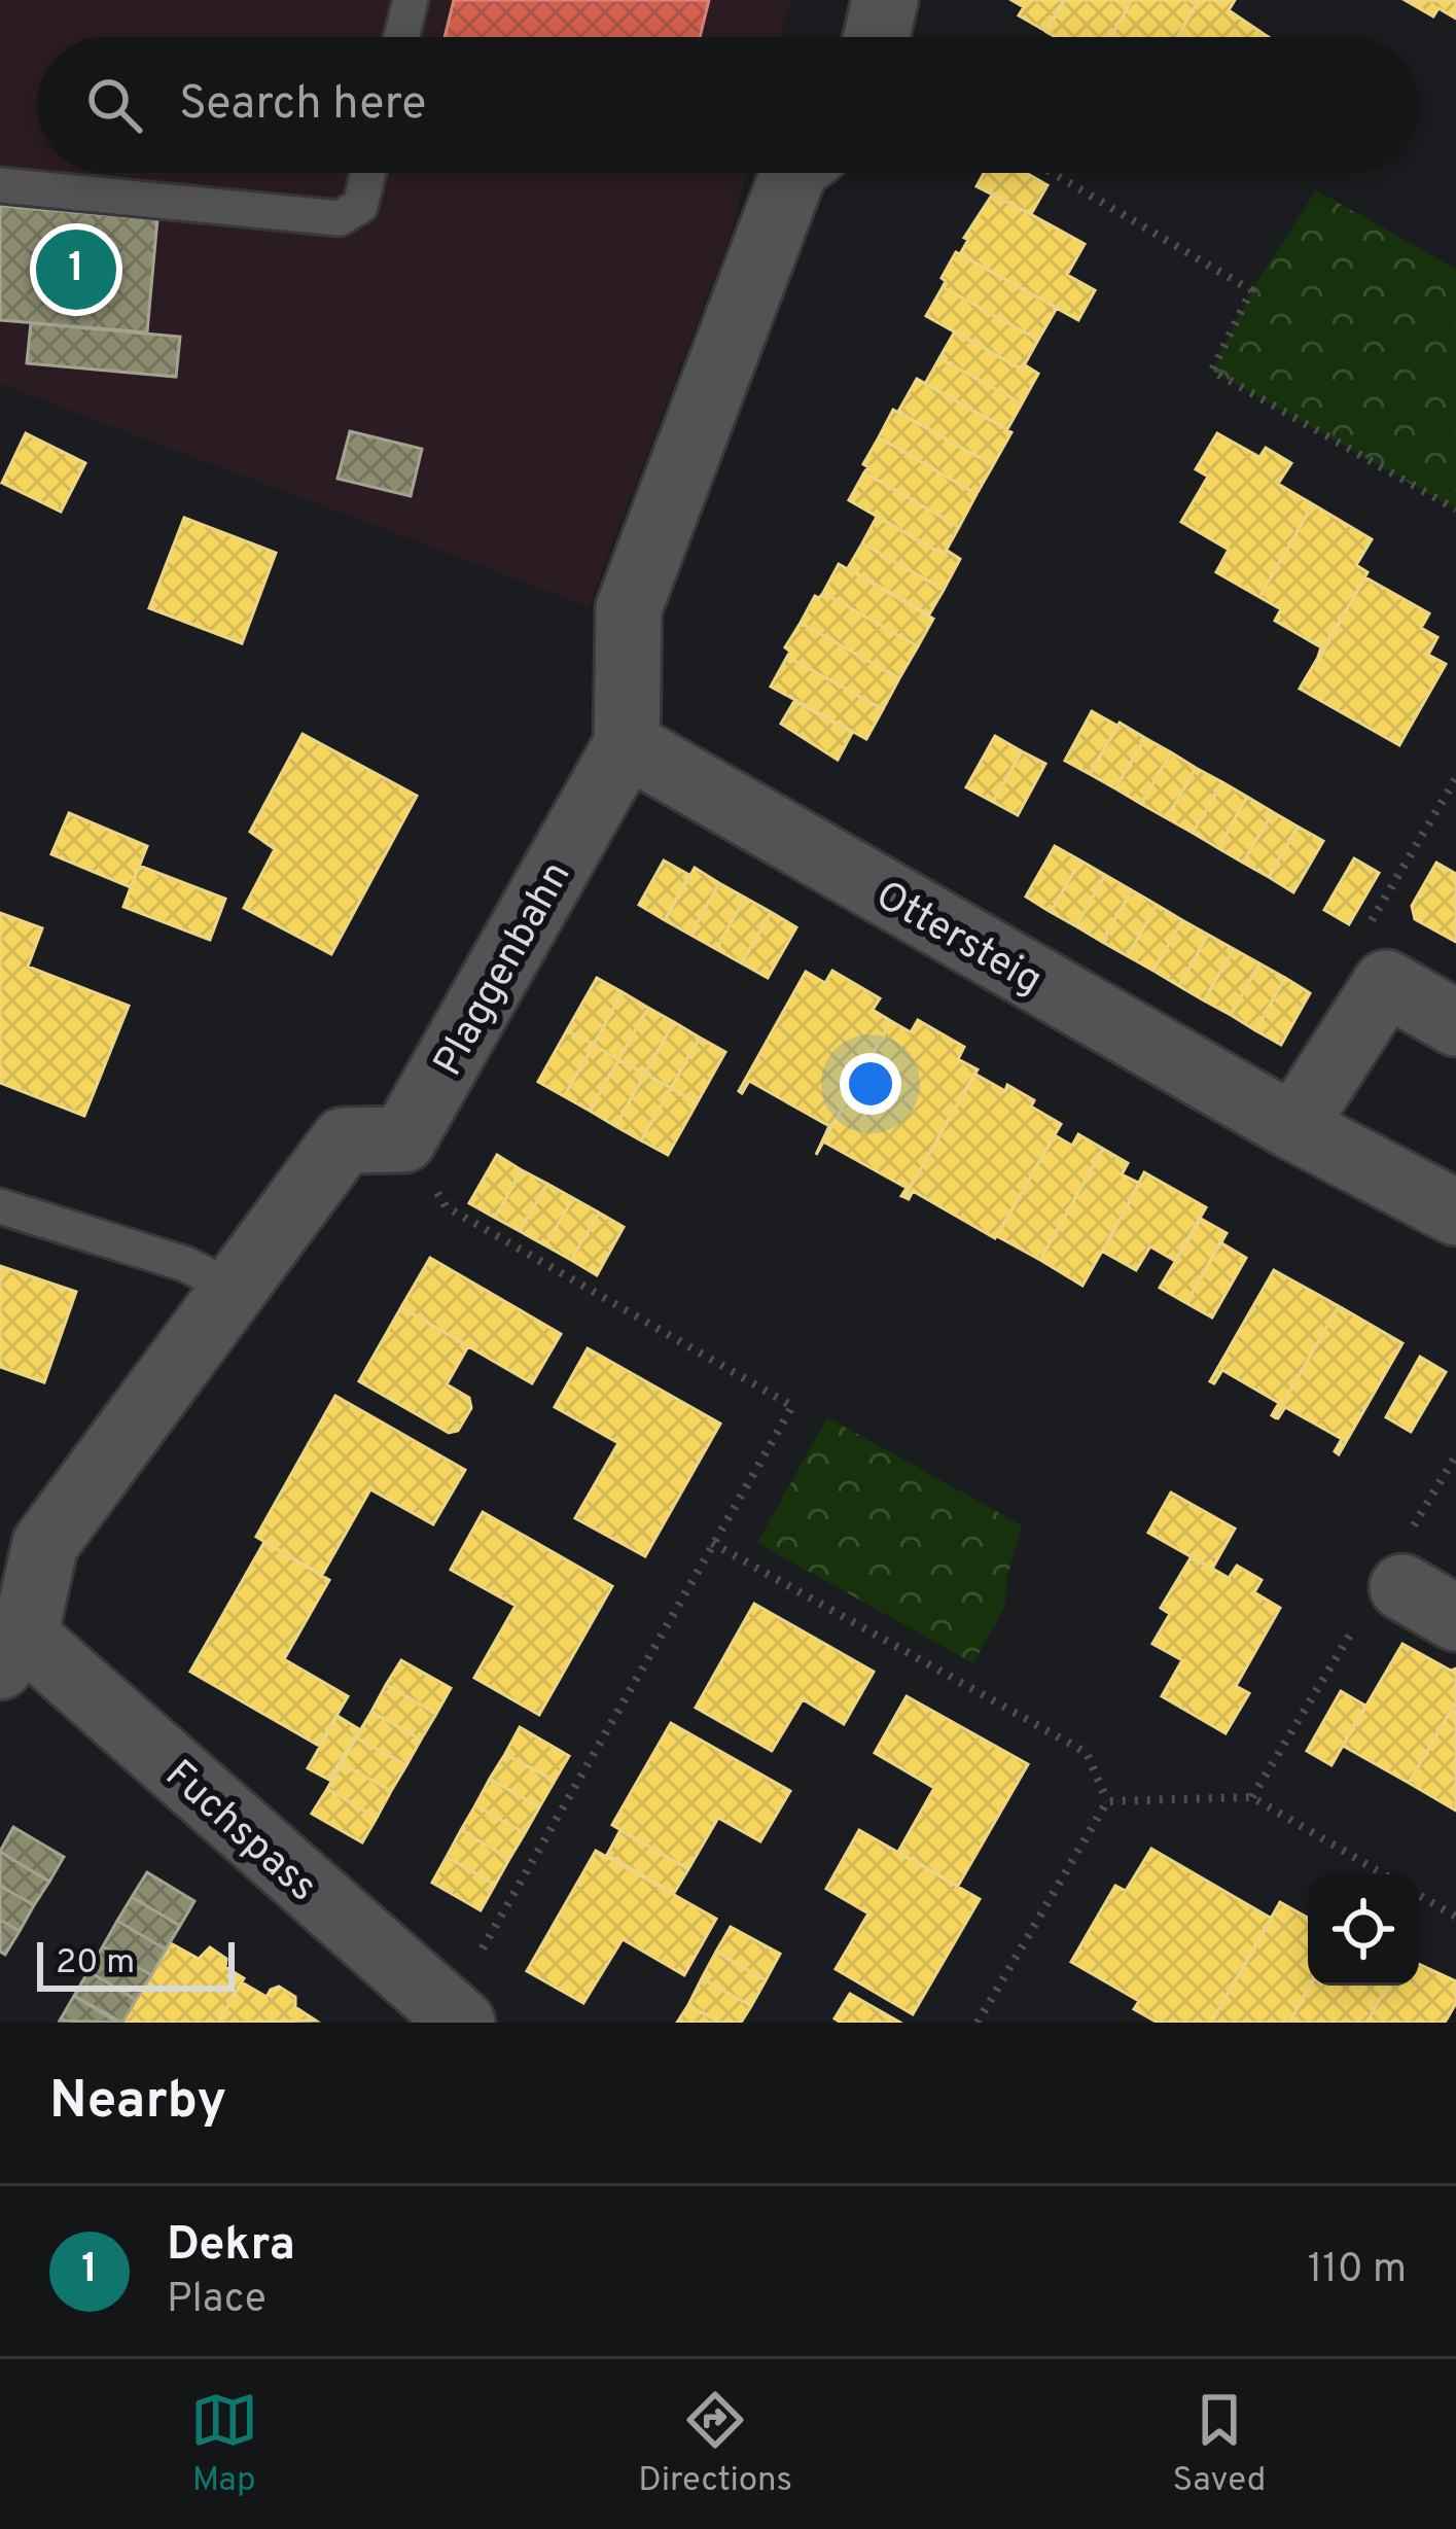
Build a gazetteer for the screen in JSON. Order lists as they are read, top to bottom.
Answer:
{
  "streets": {
    "street": ["Ottersteig", "Plaggenbahn", "Fuchspass"]
  },
  "crossings": [
    ["Ottersteig", "Plaggenbahn"]
  ],
  "scale_bar": "20 m",
  "page": {
    "search": "Search here",
    "pins": "1",
    "scale": "20 m",
    "heading": "Nearby",
    "list": [
      {
        "mark": "1",
        "name": "Dekra",
        "note": "Place",
        "value": "110 m"
      }
    ],
    "nav": ["Map", "Directions", "Saved"]
  }
}
